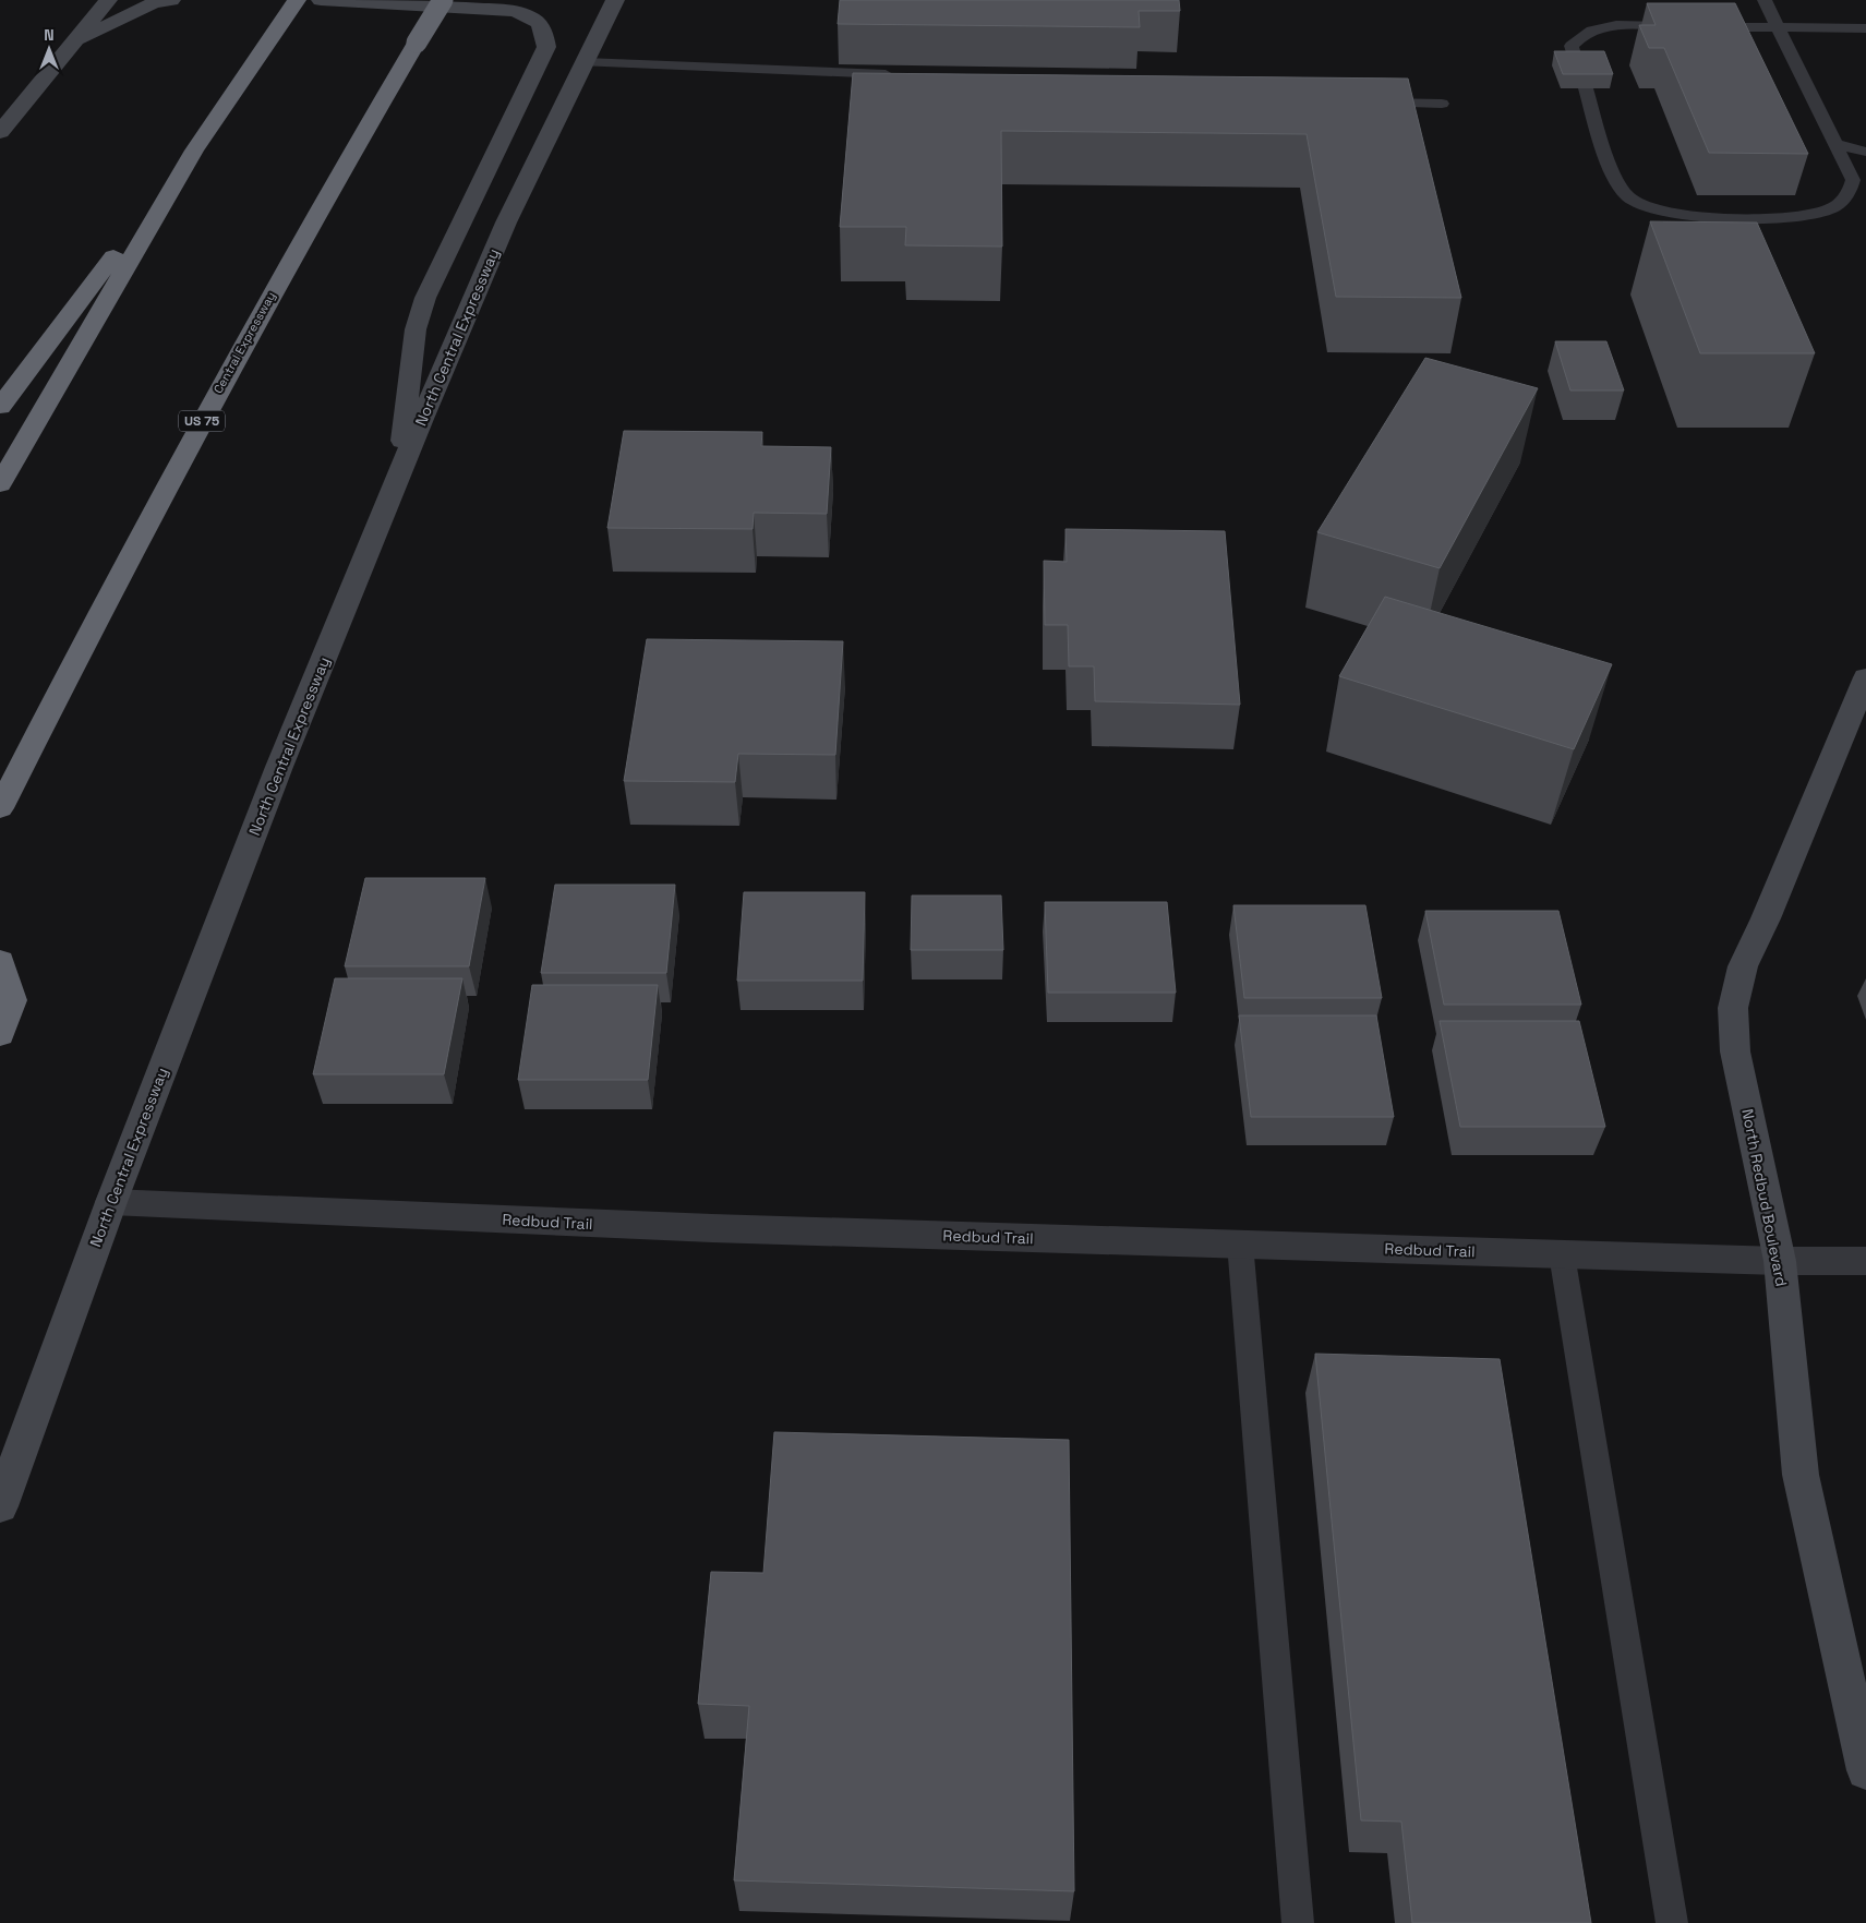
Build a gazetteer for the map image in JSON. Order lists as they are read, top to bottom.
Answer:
{
  "streets": {
    "highway": ["Central Expressway", "US 75"],
    "main road": ["North Central Expressway", "North Redbud Boulevard"],
    "street": ["Redbud Trail"]
  },
  "crossings": [
    ["North Central Expressway", "Redbud Trail"],
    ["North Redbud Boulevard", "Redbud Trail"]
  ],
  "north": "top"
}
